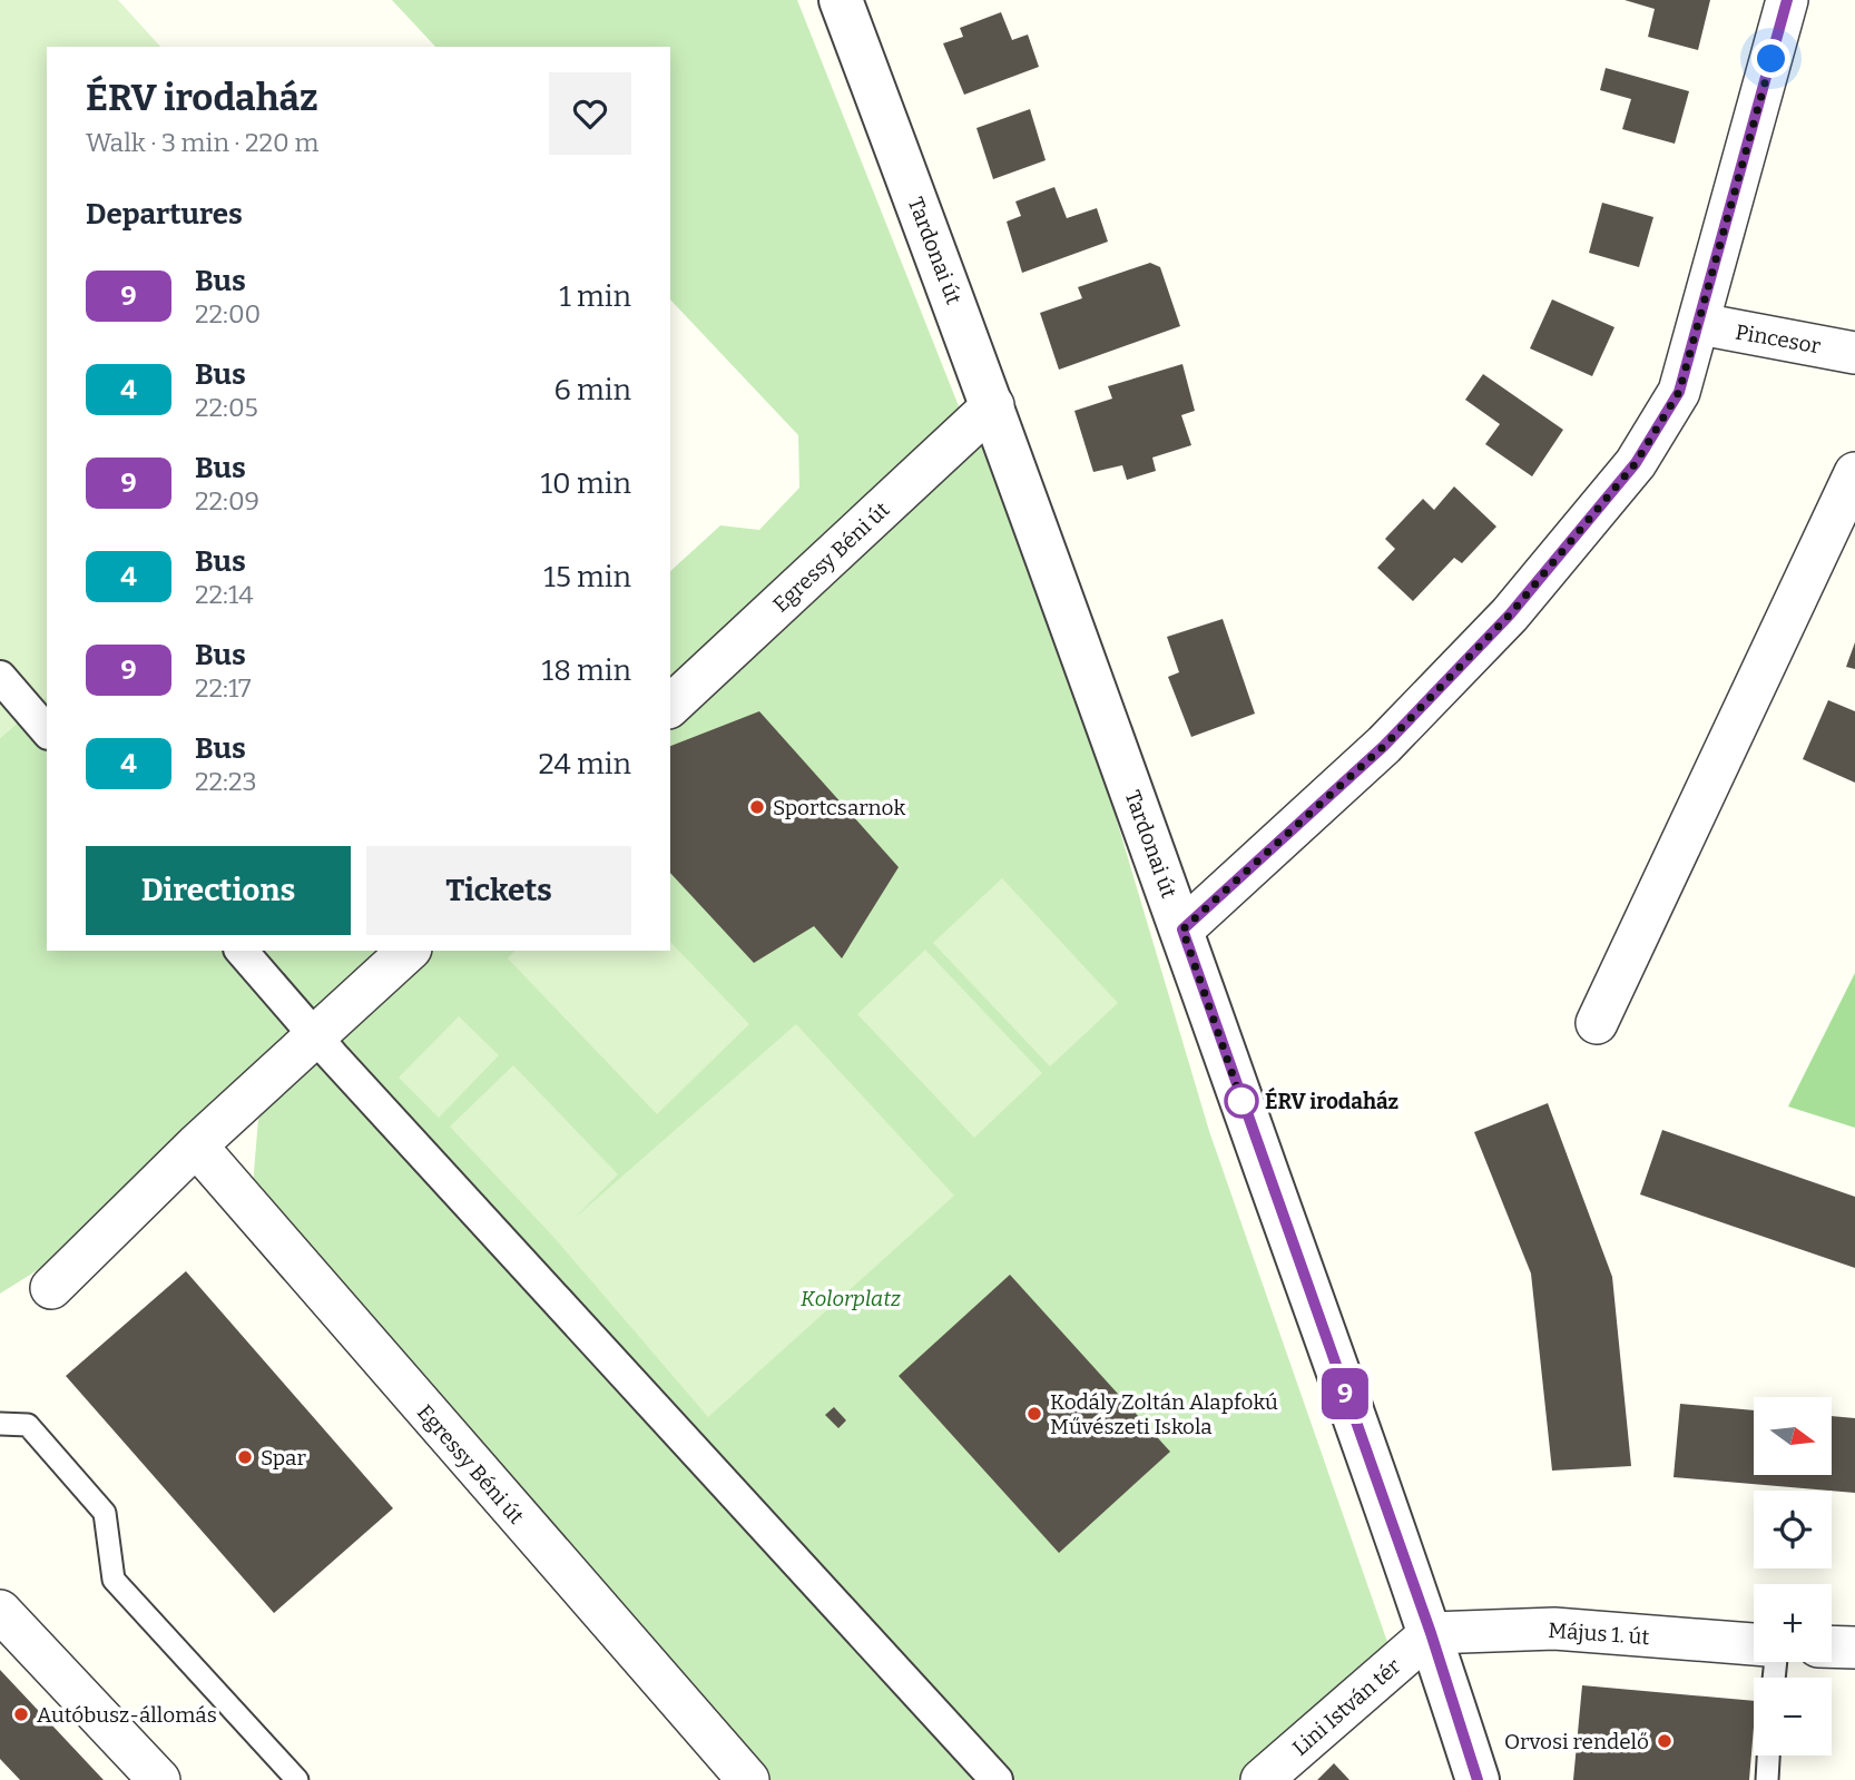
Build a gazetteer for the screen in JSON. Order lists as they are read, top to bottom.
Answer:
{
  "streets": {
    "street": [
      "Tardonai út",
      "Pincesor",
      "Egressy Béni út",
      "Május 1. út",
      "Lini István tér"
    ]
  },
  "crossings": [
    ["Tardonai út", "Egressy Béni út"],
    ["Tardonai út", "Május 1. út"],
    ["Tardonai út", "Lini István tér"],
    ["Május 1. út", "Lini István tér"]
  ],
  "parks": ["Kolorplatz"],
  "places": [
    "Sportcsarnok",
    "ÉRV irodaház",
    "Kodály Zoltán Alapfokú Művészeti Iskola",
    "Spar",
    "Autóbusz-állomás",
    "Orvosi rendelő"
  ],
  "lines": ["bus line 9"],
  "north": "right",
  "page": {
    "on_map": "9",
    "heading": [
      ["ÉRV irodaház", "Walk · 3 min · 220 m"],
      "Departures"
    ],
    "list": [
      {
        "mark": "9",
        "name": "Bus",
        "note": "22:00",
        "value": "1 min"
      },
      {
        "mark": "4",
        "name": "Bus",
        "note": "22:05",
        "value": "6 min"
      },
      {
        "mark": "9",
        "name": "Bus",
        "note": "22:09",
        "value": "10 min"
      },
      {
        "mark": "4",
        "name": "Bus",
        "note": "22:14",
        "value": "15 min"
      },
      {
        "mark": "9",
        "name": "Bus",
        "note": "22:17",
        "value": "18 min"
      },
      {
        "mark": "4",
        "name": "Bus",
        "note": "22:23",
        "value": "24 min"
      }
    ],
    "buttons": ["Directions", "Tickets"],
    "map_buttons": ["+", "−"]
  }
}
